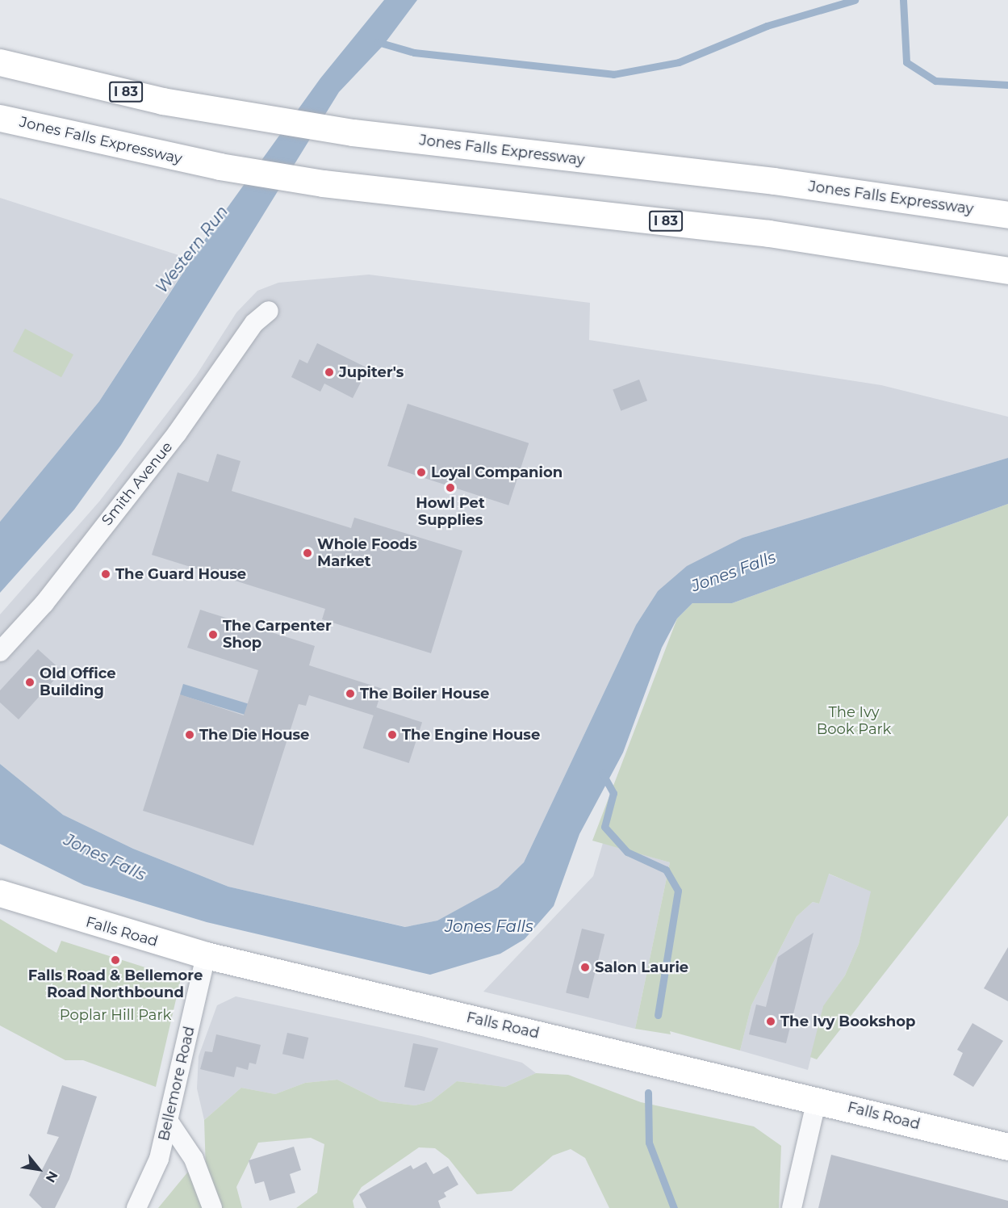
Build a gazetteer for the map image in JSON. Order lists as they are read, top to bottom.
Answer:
{
  "streets": {
    "main road": ["I 83", "Jones Falls Expressway", "Falls Road"],
    "street": ["Smith Avenue", "Bellemore Road"]
  },
  "crossings": [
    ["Falls Road", "Bellemore Road"]
  ],
  "water": ["Western Run", "Jones Falls"],
  "parks": ["The Ivy Book Park", "Poplar Hill Park"],
  "places": [
    "Jupiter's",
    "Loyal Companion",
    "Howl Pet Supplies",
    "Whole Foods Market",
    "The Guard House",
    "The Carpenter Shop",
    "Old Office Building",
    "The Boiler House",
    "The Die House",
    "The Engine House",
    "Falls Road & Bellemore Road Northbound",
    "Salon Laurie",
    "The Ivy Bookshop"
  ],
  "north": "bottom right"
}
